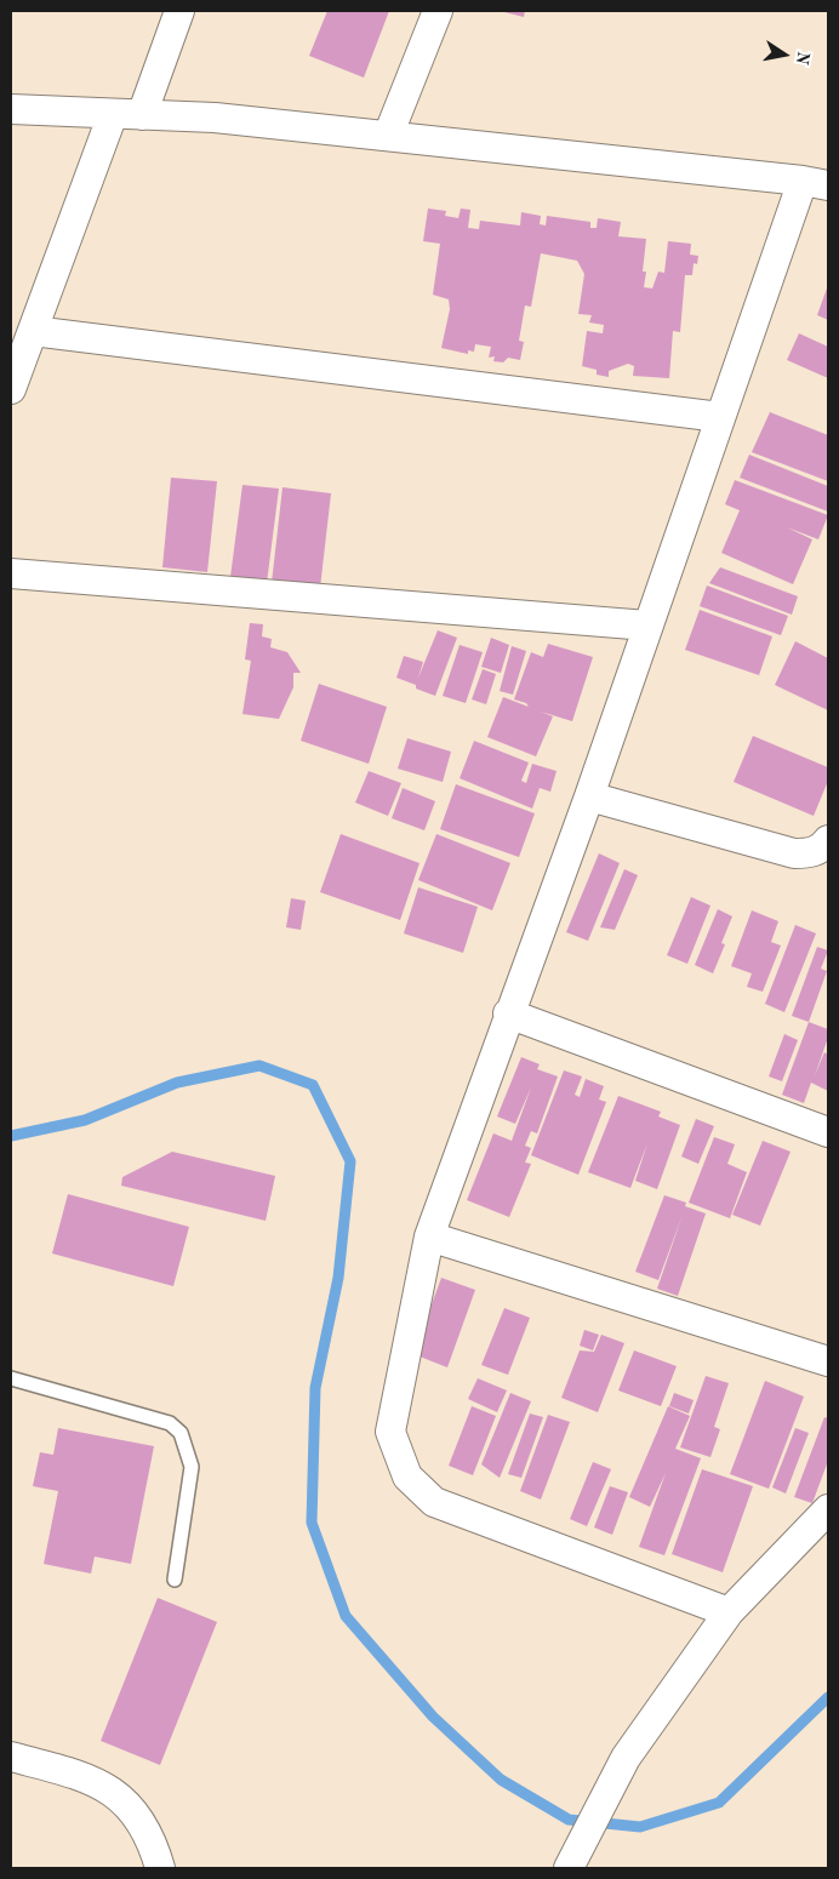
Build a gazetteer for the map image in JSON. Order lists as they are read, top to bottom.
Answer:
{
  "north": "right"
}
